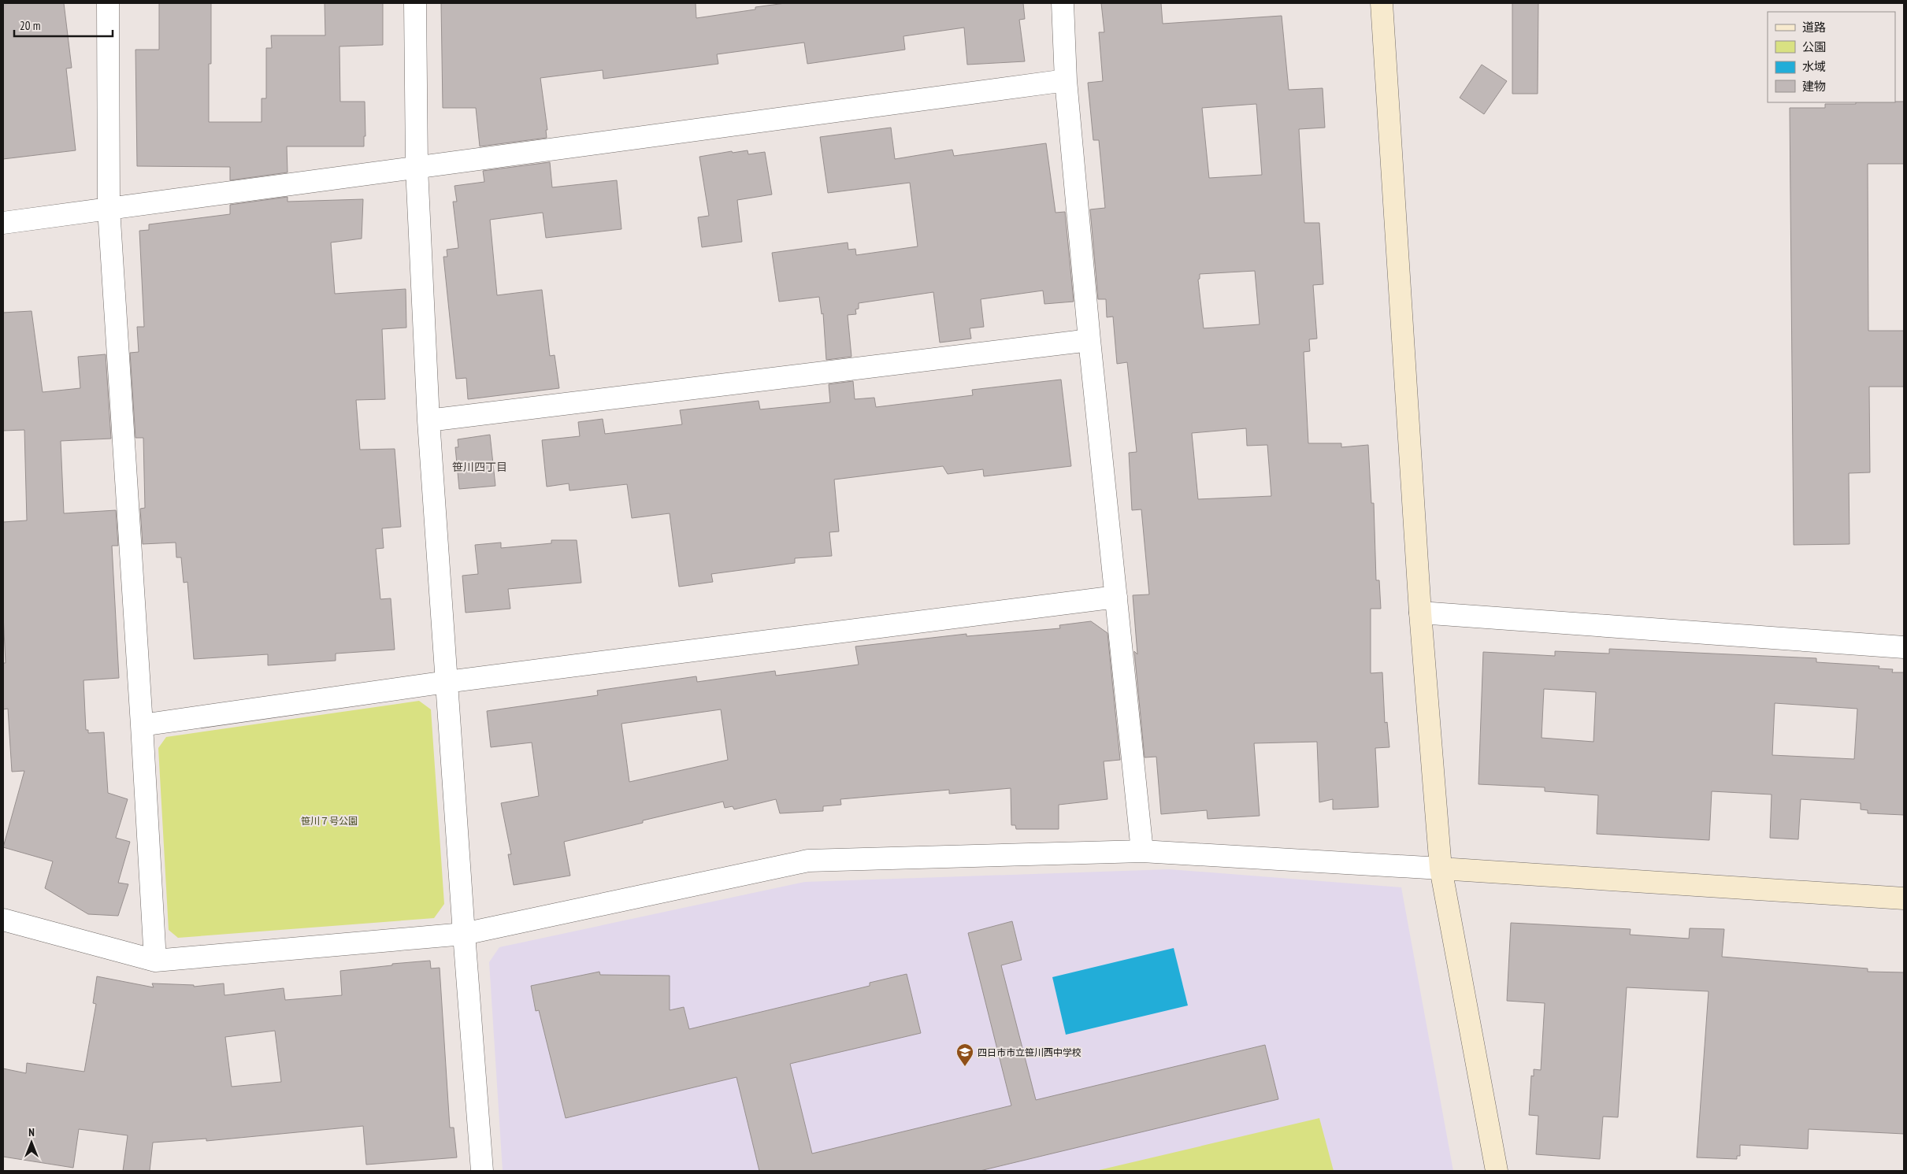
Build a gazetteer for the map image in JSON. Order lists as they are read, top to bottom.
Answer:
{
  "districts": ["笹川四丁目"],
  "parks": ["笹川７号公園"],
  "places": {
    "school or university": ["四日市市立笹川西中学校"]
  },
  "legend": [
    "道路",
    "公園",
    "水域",
    "建物"
  ],
  "scale_bar": "20 m",
  "north": "top"
}
